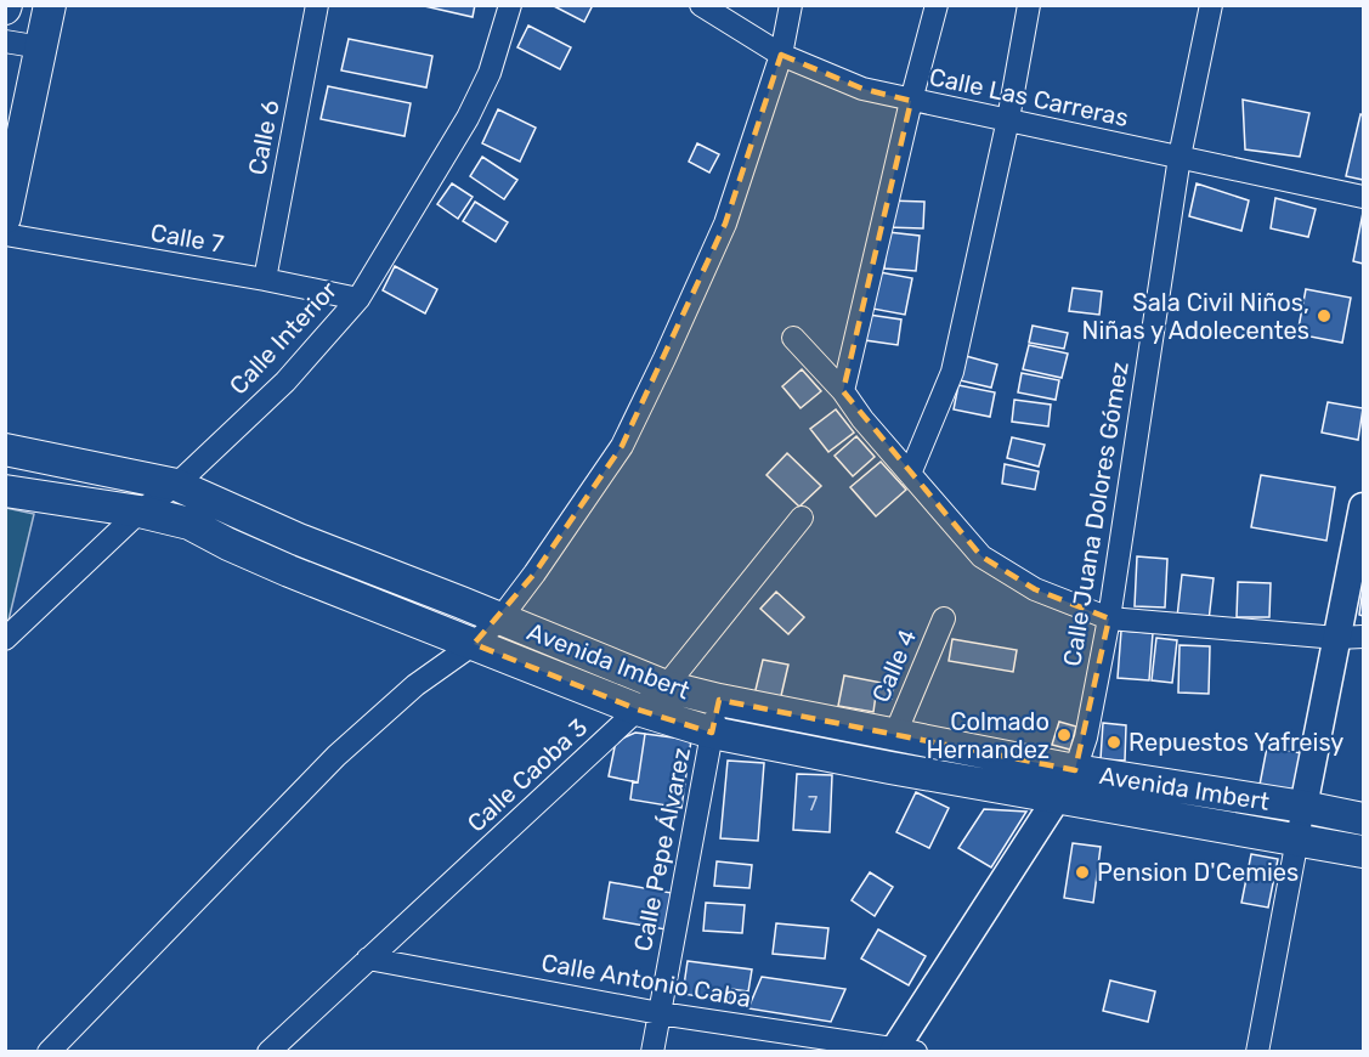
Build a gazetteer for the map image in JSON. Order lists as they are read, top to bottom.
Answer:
{
  "streets": {
    "main road": ["Avenida Imbert"],
    "street": [
      "Calle Las Carreras",
      "Calle 6",
      "Calle 7",
      "Calle Interior",
      "Calle Juana Dolores Gómez",
      "Calle 4",
      "Calle Caoba 3",
      "Calle Pepe Álvarez",
      "Calle Antonio Caba"
    ]
  },
  "crossings": [
    ["Calle Las Carreras", "Calle Juana Dolores Gómez"],
    ["Calle 6", "Calle 7"],
    ["Calle 7", "Calle Interior"],
    ["Calle Interior", "Avenida Imbert"],
    ["Calle Juana Dolores Gómez", "Avenida Imbert"],
    ["Avenida Imbert", "Calle 4"],
    ["Avenida Imbert", "Calle Caoba 3"],
    ["Avenida Imbert", "Calle Pepe Álvarez"],
    ["Calle Caoba 3", "Calle Antonio Caba"],
    ["Calle Pepe Álvarez", "Calle Antonio Caba"]
  ],
  "places": [
    "Sala Civil Niños, Niñas y Adolecentes",
    "Colmado Hernandez",
    "Repuestos Yafreisy",
    "Pension D'Cemies"
  ],
  "house_numbers": ["7"]
}
